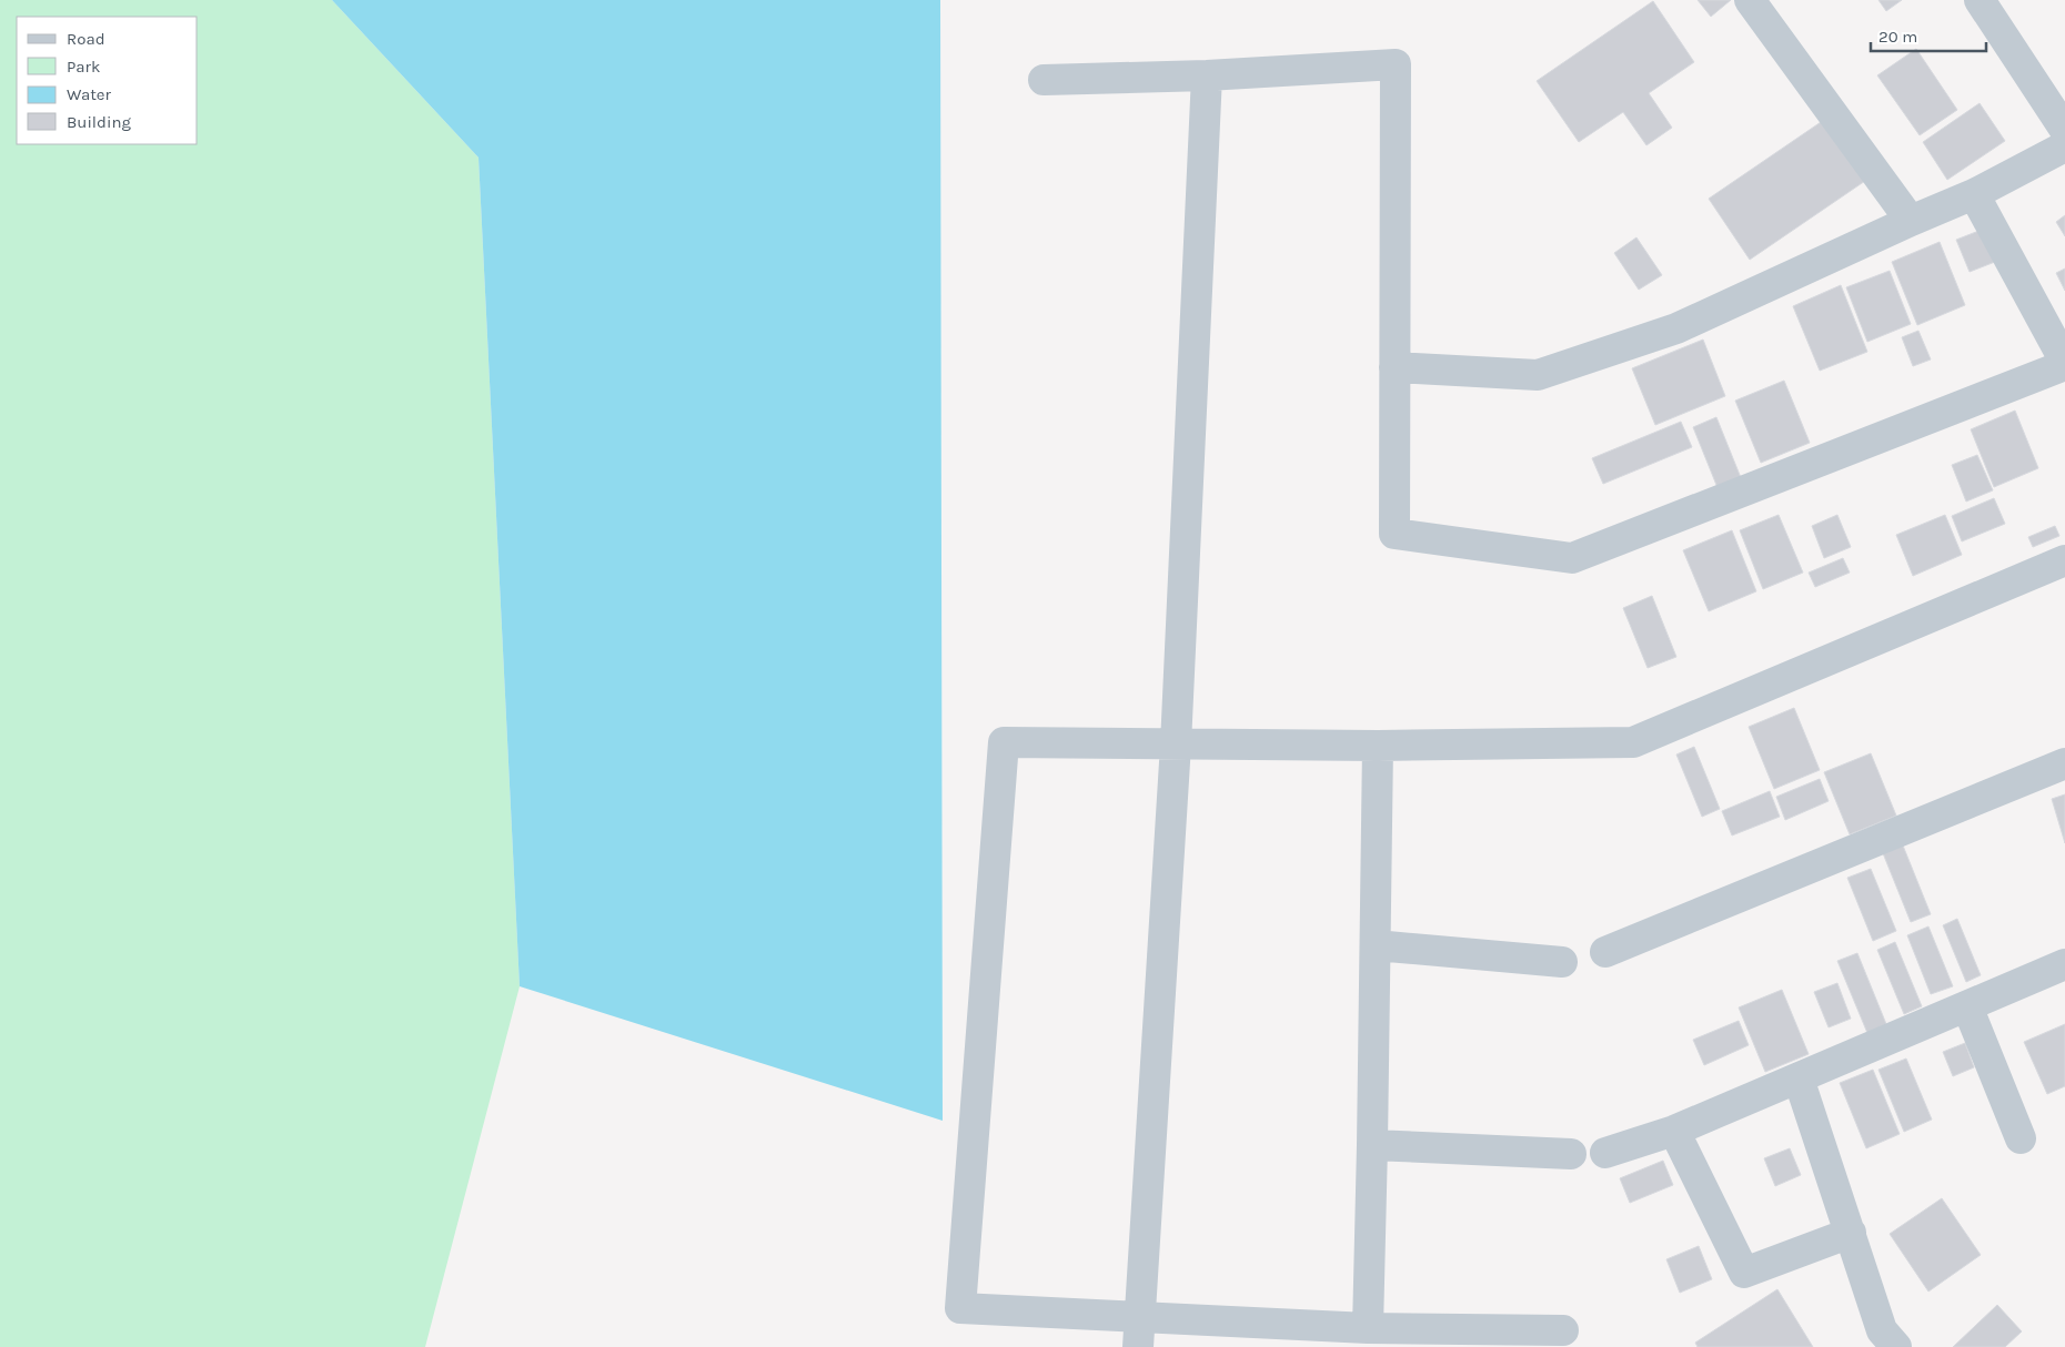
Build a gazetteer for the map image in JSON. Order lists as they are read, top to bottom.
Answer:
{
  "legend": [
    "Road",
    "Park",
    "Water",
    "Building"
  ],
  "scale_bar": "20 m"
}
